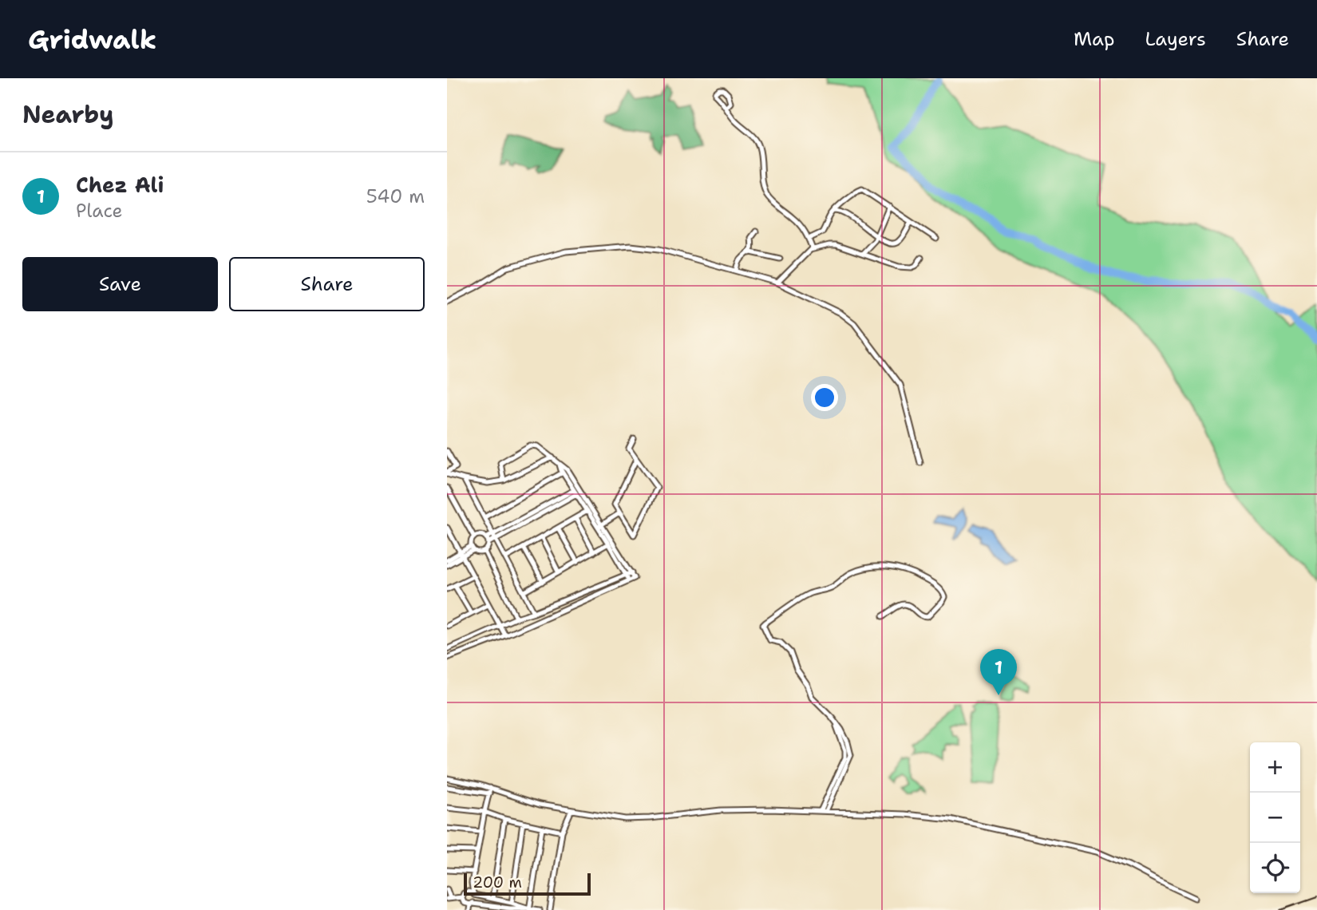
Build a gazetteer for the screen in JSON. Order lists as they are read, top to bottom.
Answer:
{
  "scale_bar": "200 m",
  "page": {
    "header": "Gridwalk",
    "nav": ["Map", "Layers", "Share"],
    "heading": "Nearby",
    "list": [
      {
        "mark": "1",
        "name": "Chez Ali",
        "note": "Place",
        "value": "540 m"
      }
    ],
    "buttons": ["Save", "Share"],
    "pins": "1",
    "map_buttons": ["+", "−"],
    "scale": "200 m"
  }
}
